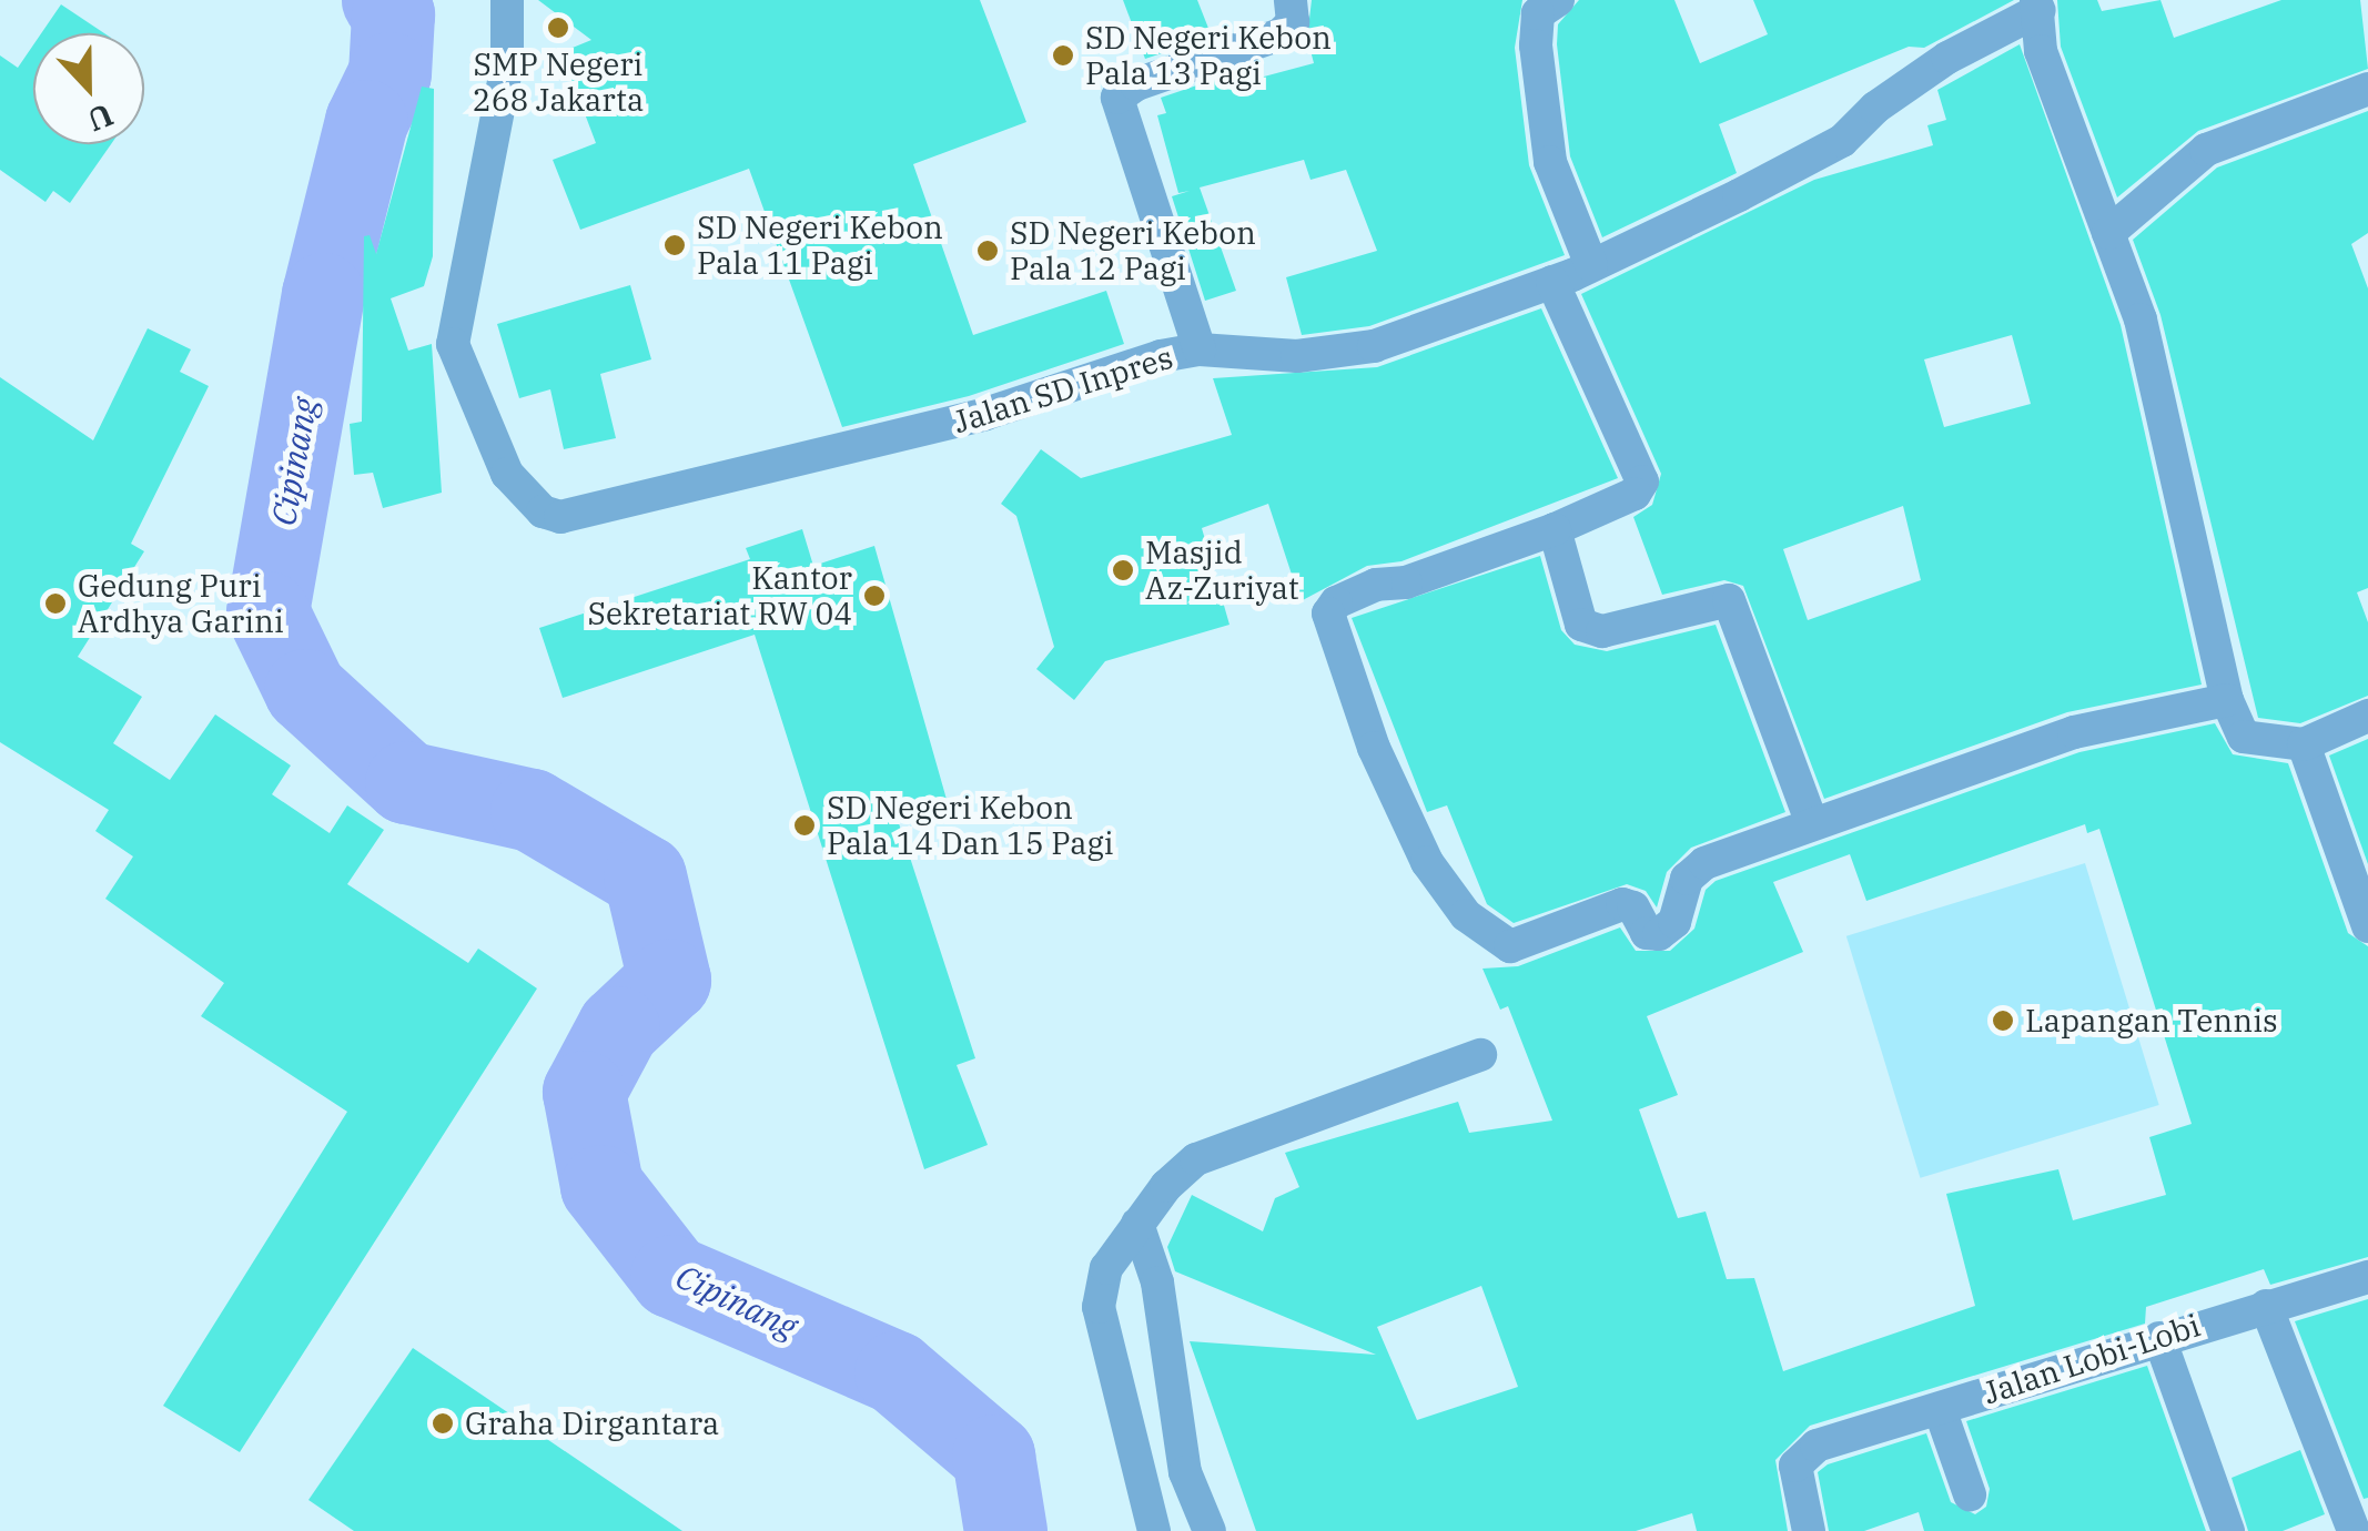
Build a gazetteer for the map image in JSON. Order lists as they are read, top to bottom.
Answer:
{
  "streets": {
    "street": ["Jalan SD Inpres", "Jalan Lobi-Lobi"]
  },
  "water": ["Cipinang"],
  "places": [
    "SMP Negeri 268 Jakarta",
    "SD Negeri Kebon Pala 13 Pagi",
    "SD Negeri Kebon Pala 11 Pagi",
    "SD Negeri Kebon Pala 12 Pagi",
    "Masjid Az-Zuriyat",
    "Kantor Sekretariat RW 04",
    "Gedung Puri Ardhya Garini",
    "SD Negeri Kebon Pala 14 Dan 15 Pagi",
    "Lapangan Tennis",
    "Graha Dirgantara"
  ],
  "north": "bottom"
}
